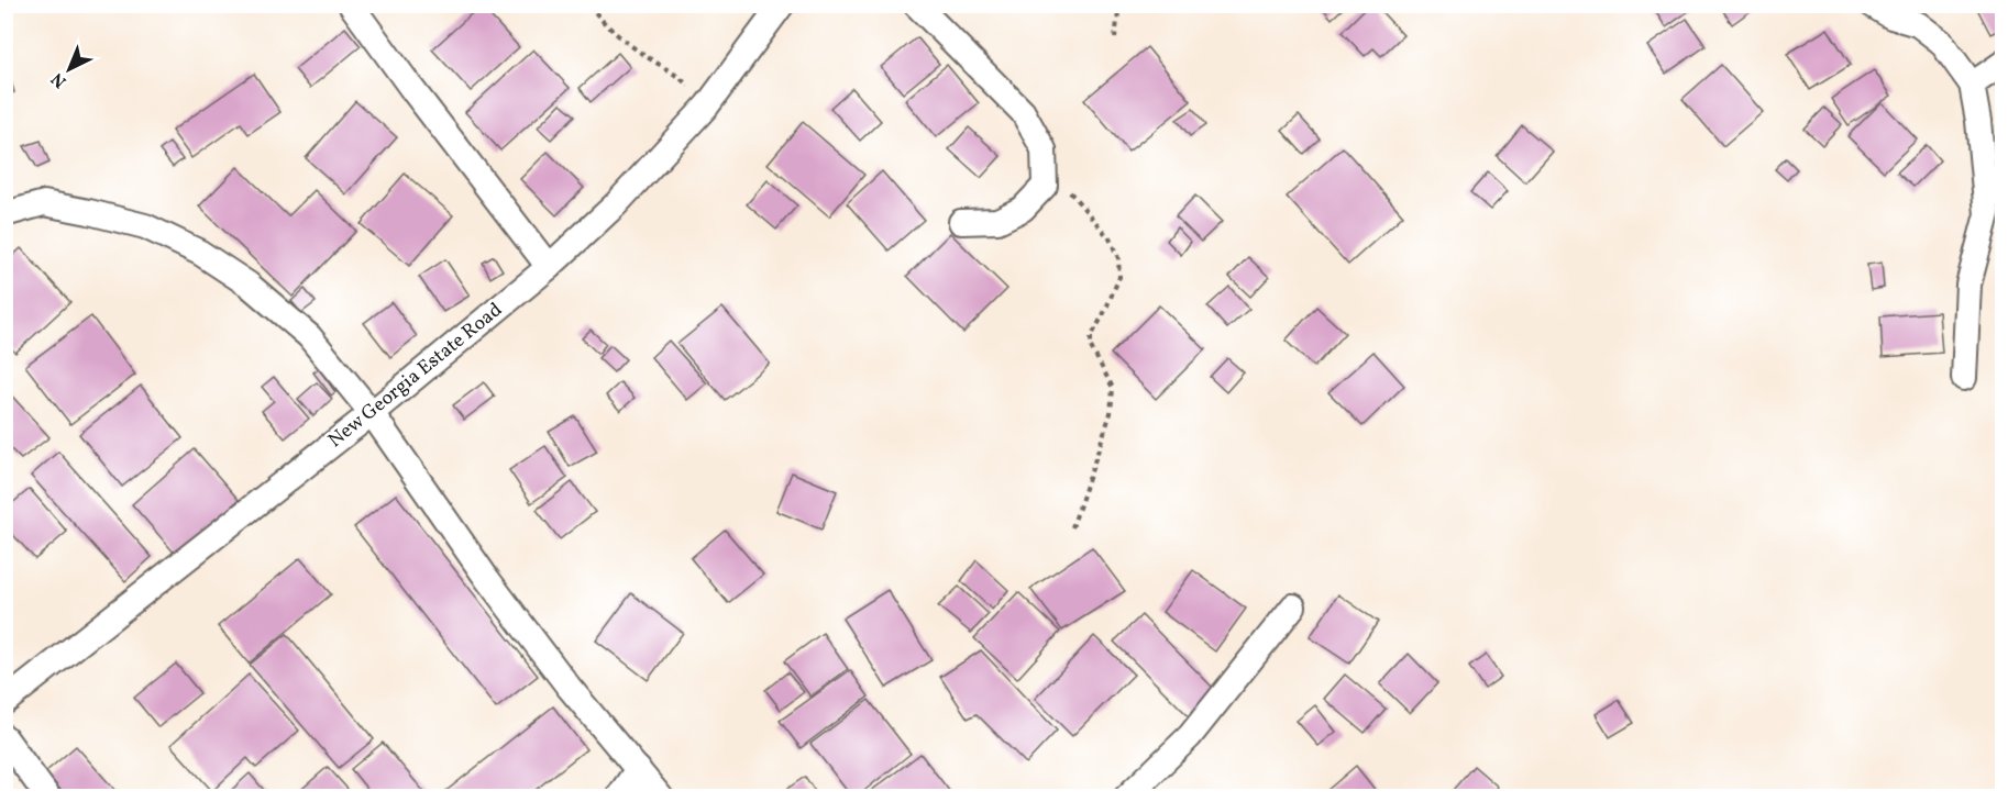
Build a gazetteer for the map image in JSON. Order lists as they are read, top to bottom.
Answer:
{
  "streets": {
    "street": ["New Georgia Estate Road"]
  },
  "north": "bottom left"
}
